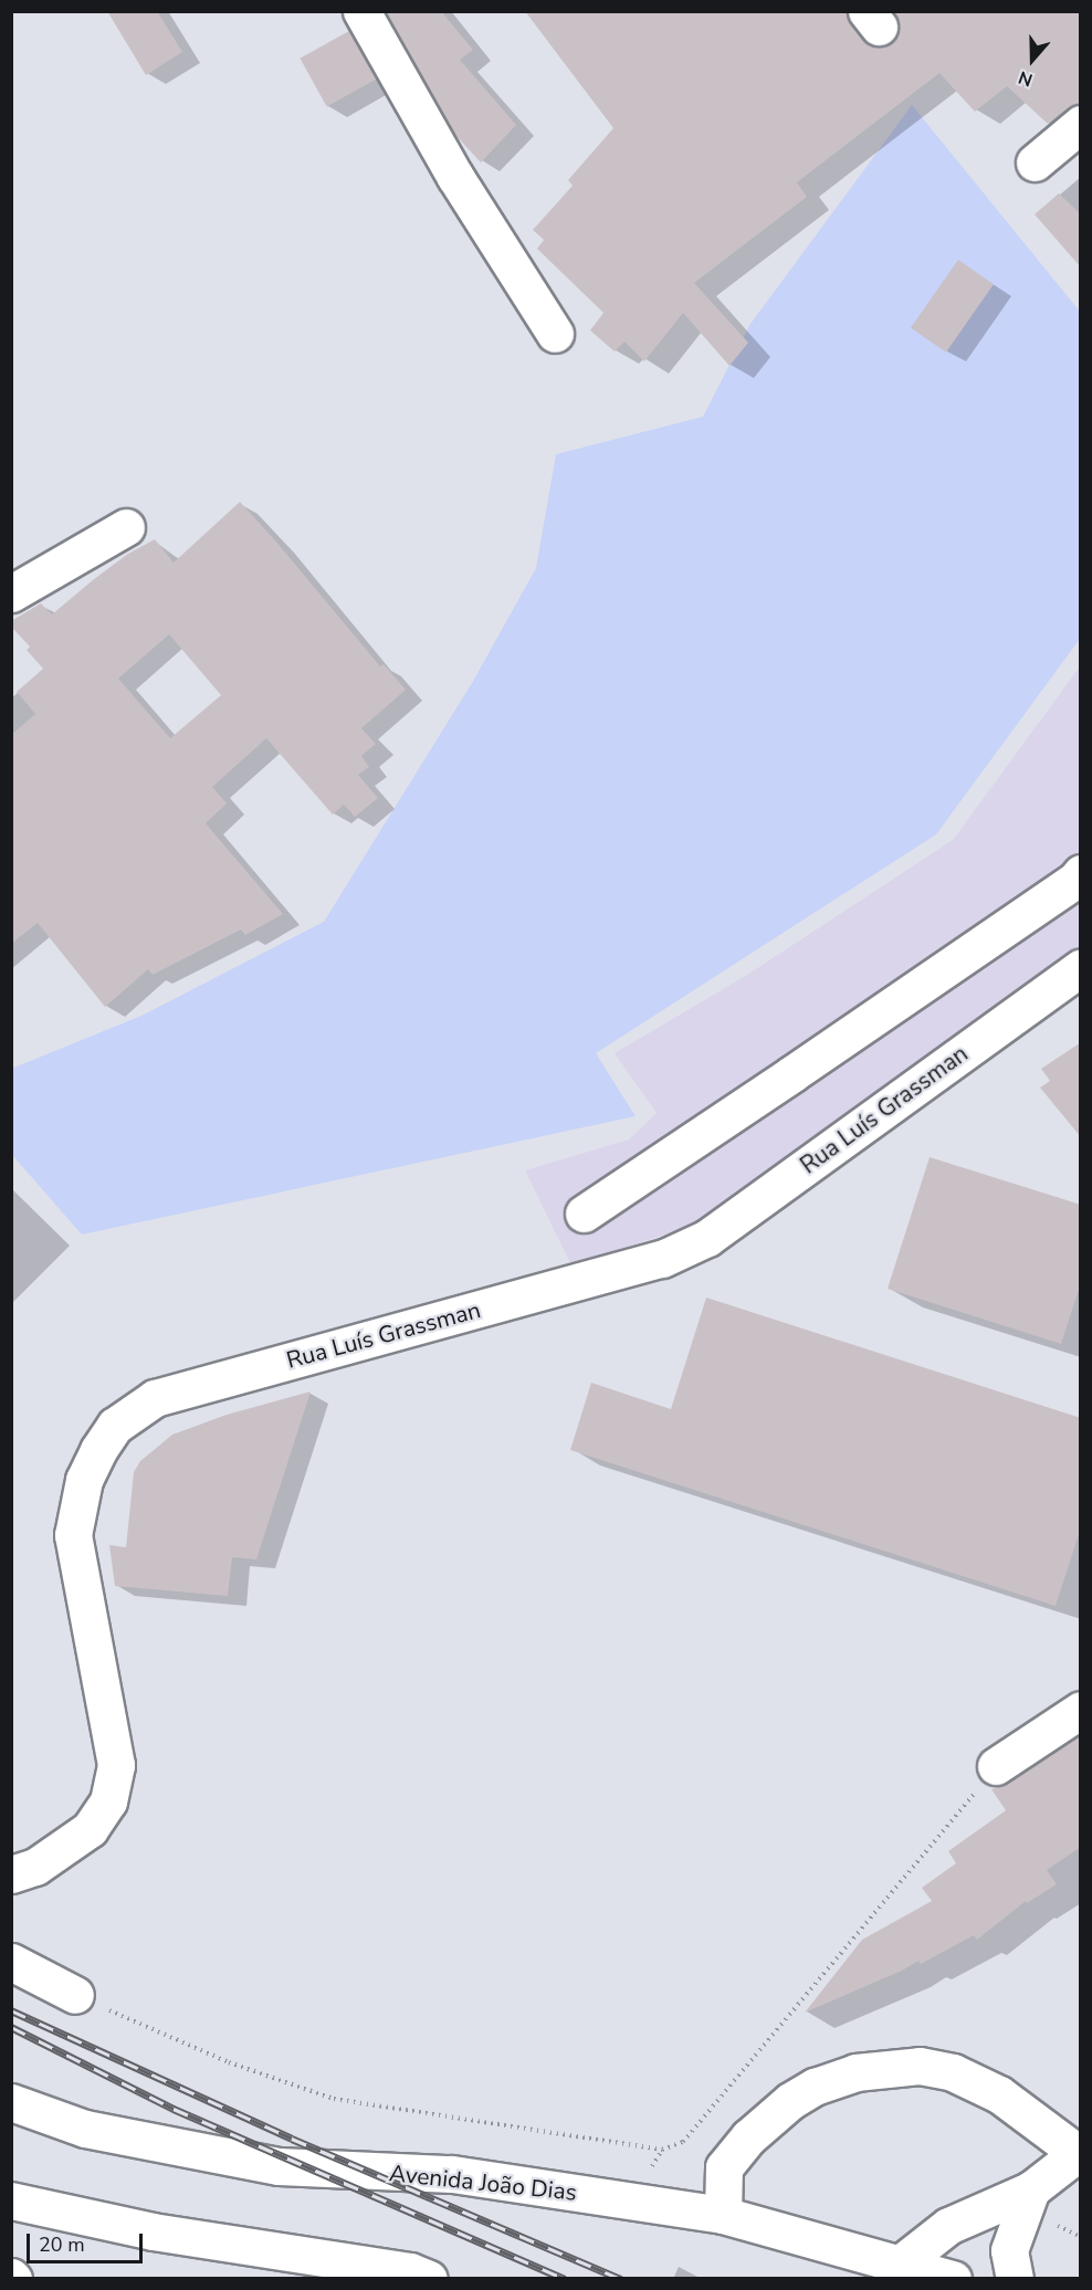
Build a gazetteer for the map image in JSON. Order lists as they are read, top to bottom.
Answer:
{
  "streets": {
    "street": ["Rua Luís Grassman", "Avenida João Dias"]
  },
  "scale_bar": "20 m",
  "north": "bottom"
}
